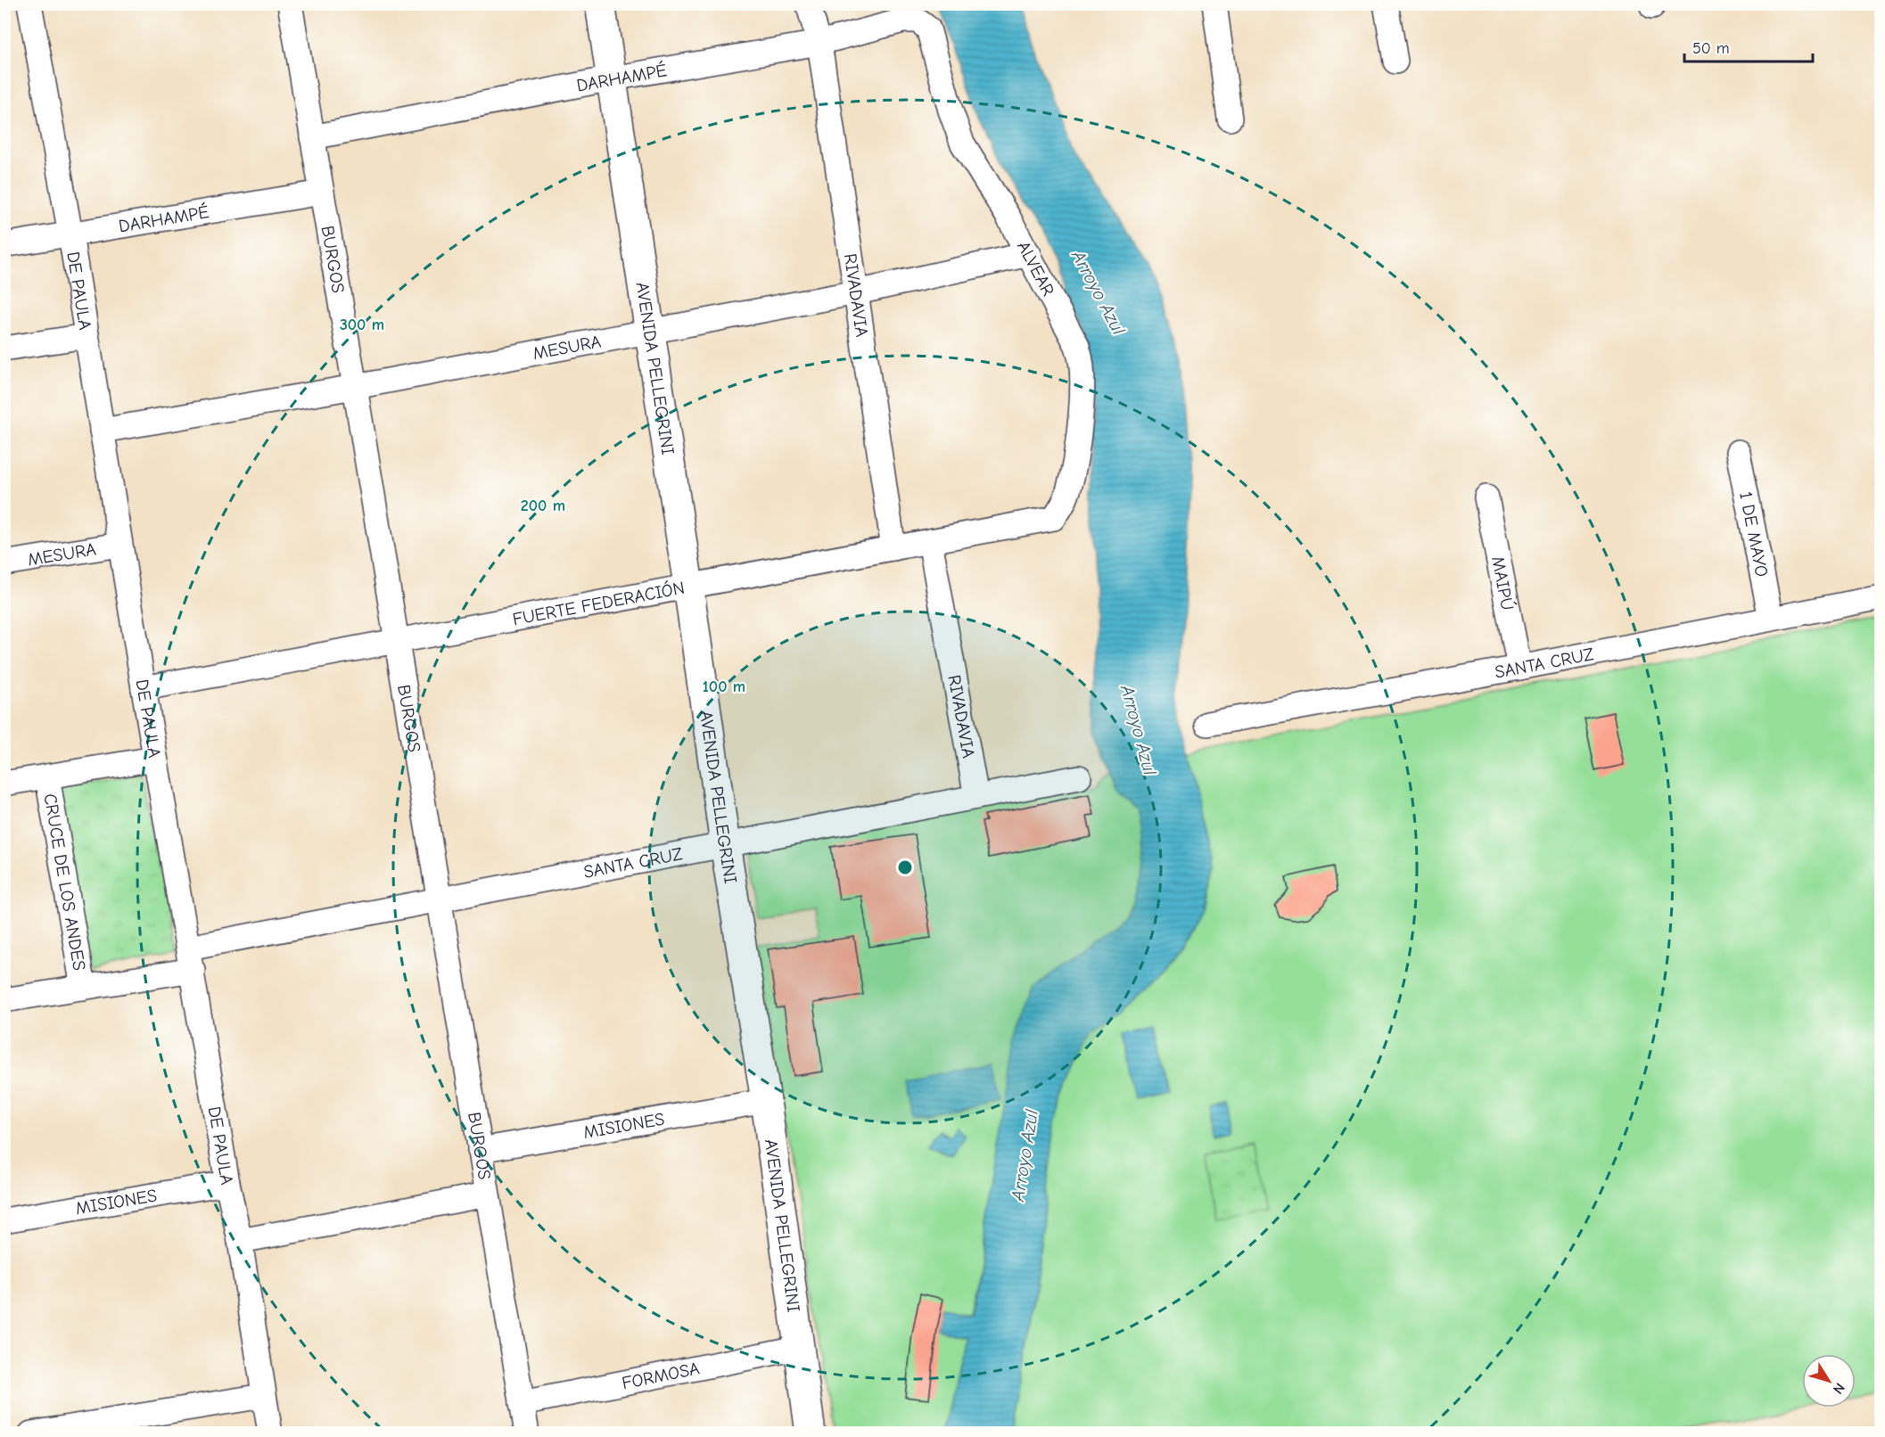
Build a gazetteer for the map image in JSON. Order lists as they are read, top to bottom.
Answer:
{
  "streets": {
    "main road": ["AVENIDA PELLEGRINI"],
    "street": [
      "DARHAMPÉ",
      "BURGOS",
      "ALVEAR",
      "DE PAULA",
      "RIVADAVIA",
      "MESURA",
      "1 DE MAYO",
      "MAIPÚ",
      "FUERTE FEDERACIÓN",
      "SANTA CRUZ",
      "CRUCE DE LOS ANDES",
      "MISIONES",
      "FORMOSA"
    ]
  },
  "crossings": [
    ["DARHAMPÉ", "BURGOS"],
    ["DARHAMPÉ", "ALVEAR"],
    ["DARHAMPÉ", "DE PAULA"],
    ["DARHAMPÉ", "RIVADAVIA"],
    ["DARHAMPÉ", "AVENIDA PELLEGRINI"],
    ["BURGOS", "MESURA"],
    ["BURGOS", "FUERTE FEDERACIÓN"],
    ["BURGOS", "SANTA CRUZ"],
    ["BURGOS", "MISIONES"],
    ["BURGOS", "FORMOSA"],
    ["ALVEAR", "MESURA"],
    ["ALVEAR", "FUERTE FEDERACIÓN"],
    ["DE PAULA", "MESURA"],
    ["DE PAULA", "FUERTE FEDERACIÓN"],
    ["DE PAULA", "SANTA CRUZ"],
    ["DE PAULA", "MISIONES"],
    ["RIVADAVIA", "MESURA"],
    ["RIVADAVIA", "FUERTE FEDERACIÓN"],
    ["RIVADAVIA", "SANTA CRUZ"],
    ["MESURA", "AVENIDA PELLEGRINI"],
    ["AVENIDA PELLEGRINI", "FUERTE FEDERACIÓN"],
    ["AVENIDA PELLEGRINI", "SANTA CRUZ"],
    ["AVENIDA PELLEGRINI", "MISIONES"],
    ["AVENIDA PELLEGRINI", "FORMOSA"],
    ["1 DE MAYO", "SANTA CRUZ"],
    ["MAIPÚ", "SANTA CRUZ"],
    ["SANTA CRUZ", "CRUCE DE LOS ANDES"]
  ],
  "water": ["Arroyo Azul"],
  "scale_bar": "50 m",
  "north": "bottom right",
  "rings": ["300 m", "200 m", "100 m"]
}
